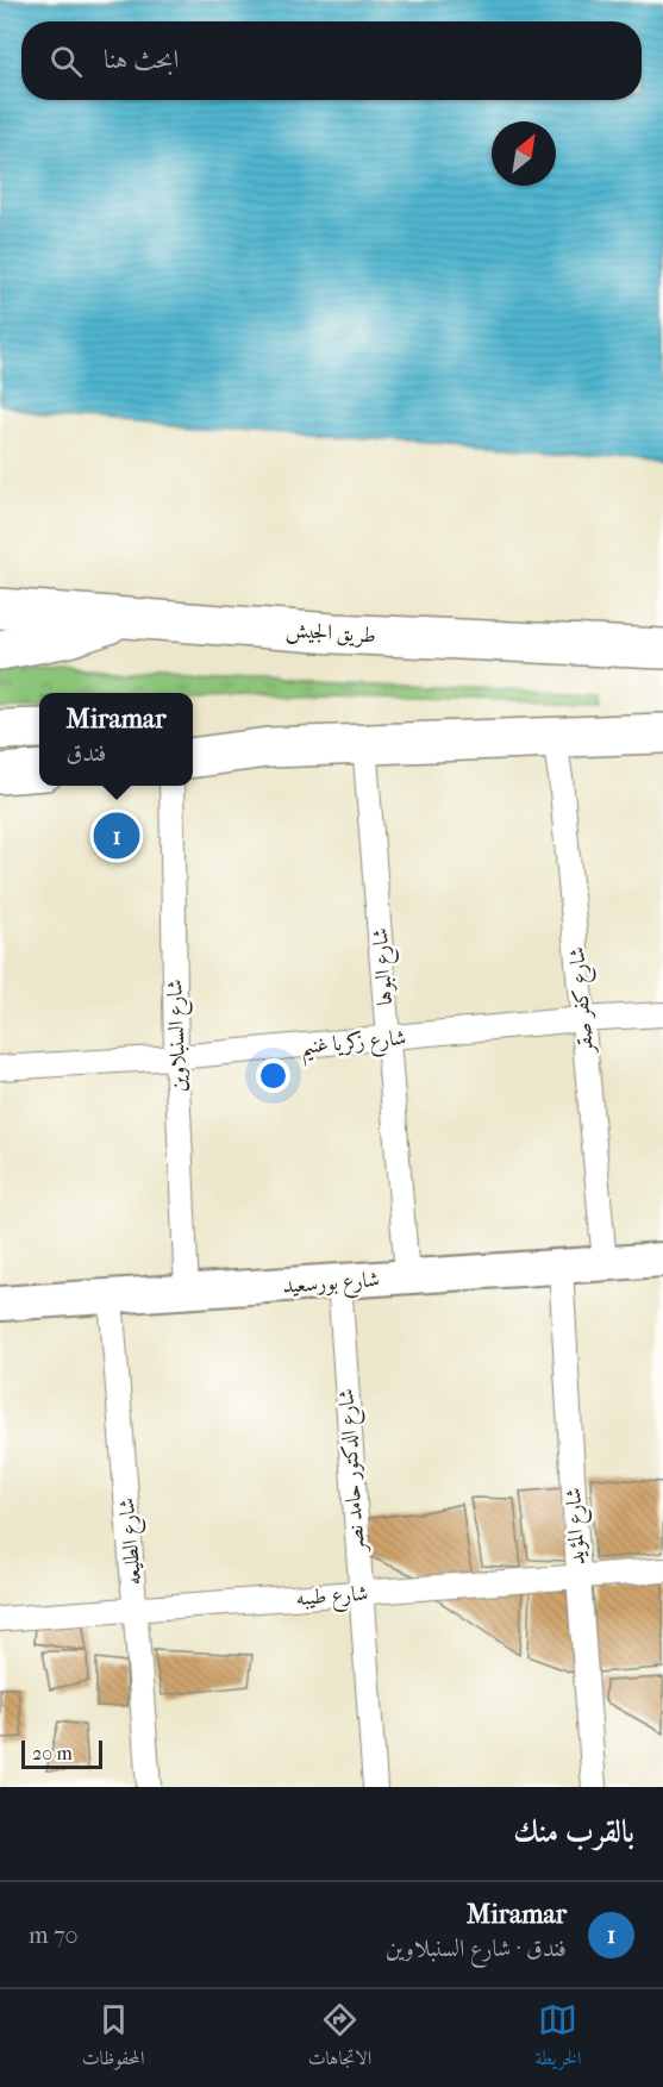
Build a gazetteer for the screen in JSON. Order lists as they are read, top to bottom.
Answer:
{
  "streets": {
    "highway": ["طريق الجيش"],
    "main road": ["شارع بورسعيد"],
    "street": [
      "شارع البوها",
      "شارع كفر صقر",
      "شارع السنبلاوين",
      "شارع زكريا غنيم",
      "شارع الدكتور حامد نصر",
      "شارع المؤيد",
      "شارع الطليعه",
      "شارع طيبه"
    ]
  },
  "crossings": [
    ["شارع البوها", "شارع زكريا غنيم"],
    ["شارع البوها", "شارع بورسعيد"],
    ["شارع كفر صقر", "شارع زكريا غنيم"],
    ["شارع كفر صقر", "شارع بورسعيد"],
    ["شارع السنبلاوين", "شارع زكريا غنيم"],
    ["شارع السنبلاوين", "شارع بورسعيد"],
    ["شارع بورسعيد", "شارع الدكتور حامد نصر"],
    ["شارع بورسعيد", "شارع المؤيد"],
    ["شارع بورسعيد", "شارع الطليعه"],
    ["شارع الدكتور حامد نصر", "شارع طيبه"],
    ["شارع المؤيد", "شارع طيبه"],
    ["شارع الطليعه", "شارع طيبه"]
  ],
  "scale_bar": "20 m",
  "north": "top right",
  "page": {
    "search": "ابحث هنا",
    "popup": ["Miramar", "فندق"],
    "pins": "1",
    "scale": "20 m",
    "heading": "بالقرب منك",
    "list": [
      {
        "mark": "1",
        "name": "Miramar",
        "note": "فندق · شارع السنبلاوين",
        "value": "70 m"
      }
    ],
    "nav": ["الخريطة", "الاتجاهات", "المحفوظات"]
  }
}
